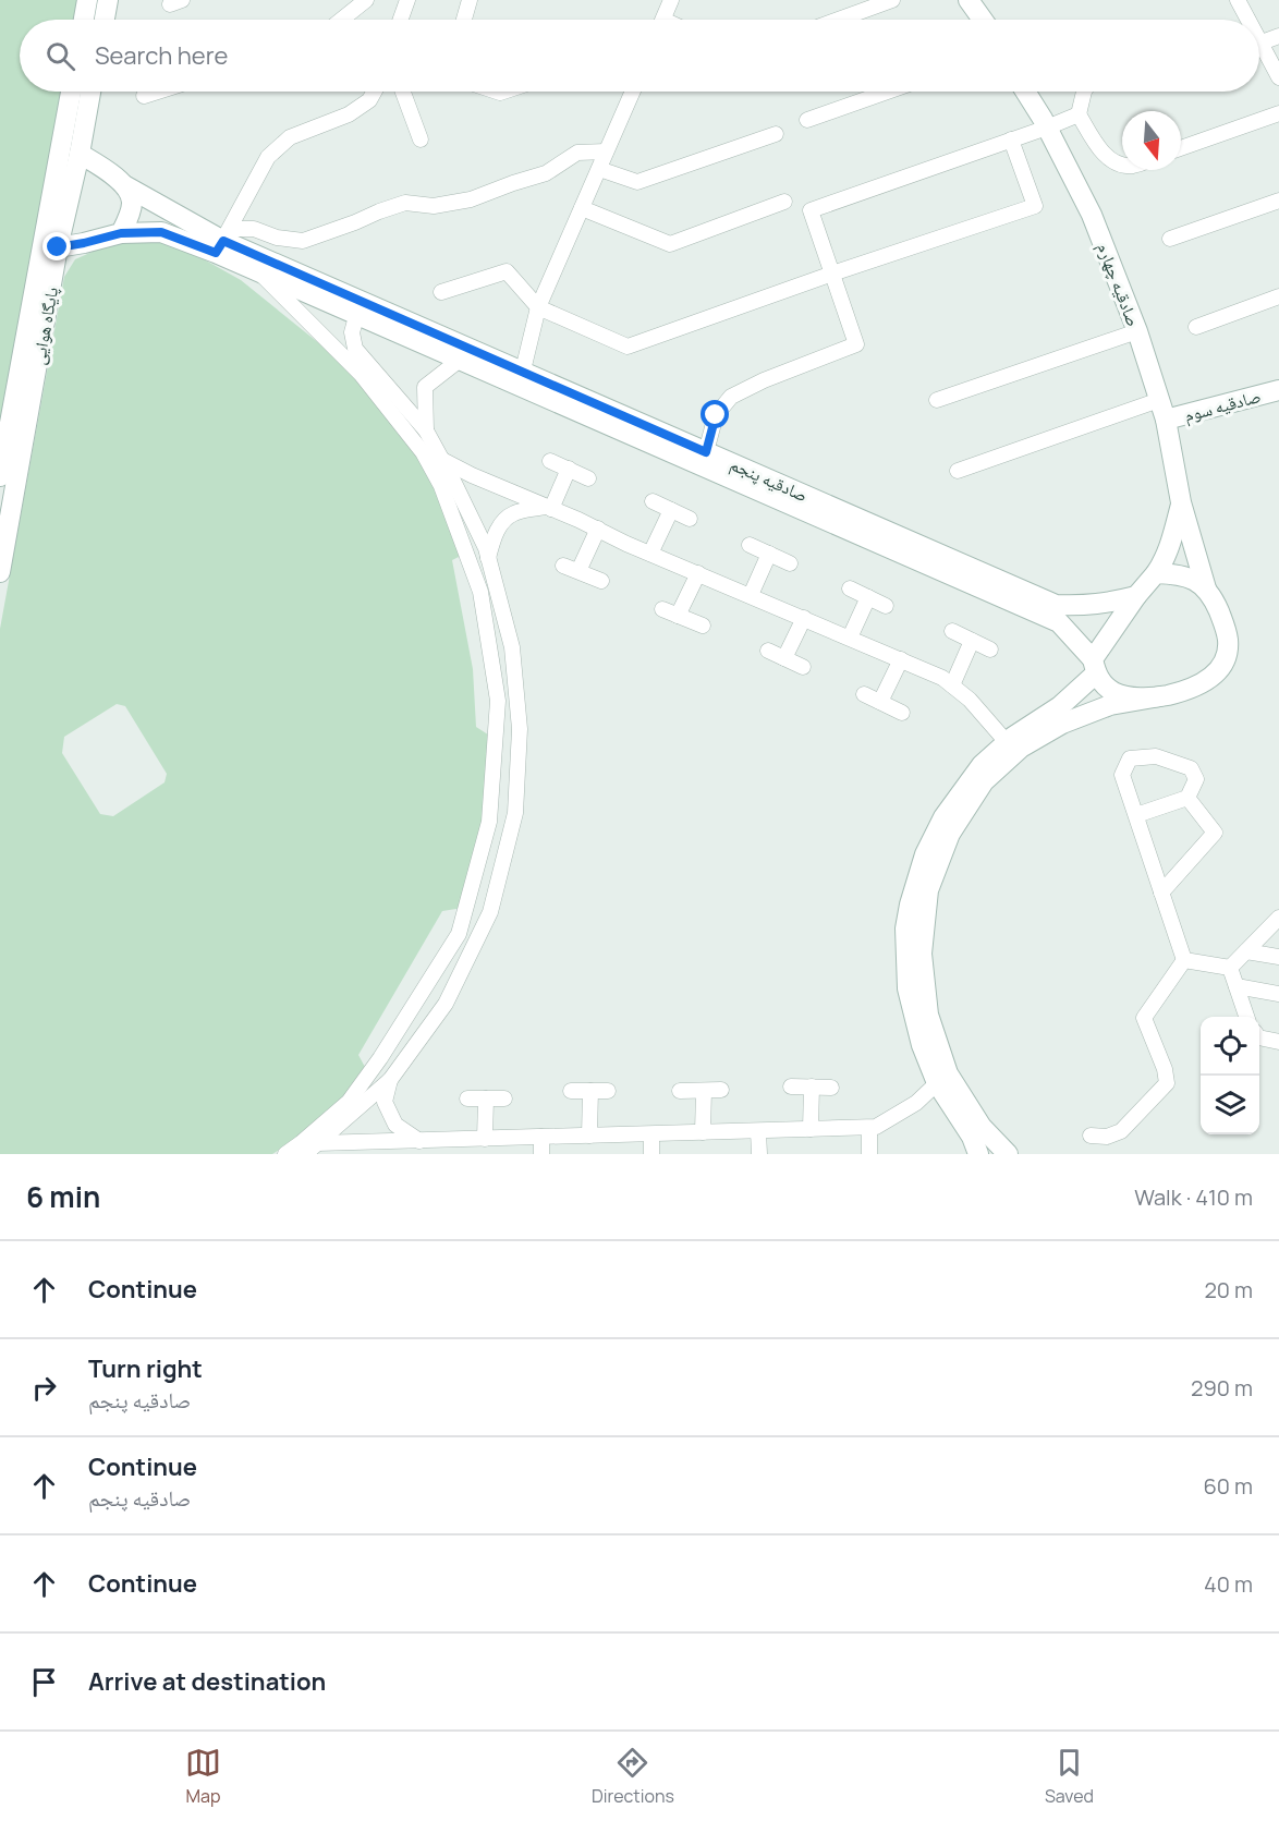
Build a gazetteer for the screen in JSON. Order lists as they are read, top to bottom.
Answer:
{
  "streets": {
    "street": [
      "صادقیه چهارم",
      "پایگاه هوایی",
      "صادقیه سوم",
      "صادقیه پنجم"
    ]
  },
  "crossings": [
    ["صادقیه چهارم", "صادقیه سوم"],
    ["صادقیه چهارم", "صادقیه پنجم"],
    ["پایگاه هوایی", "صادقیه پنجم"]
  ],
  "north": "bottom",
  "page": {
    "search": "Search here",
    "heading": ["6 min", "Walk · 410 m"],
    "list": [
      ["Continue", "20 m"],
      ["Turn right", "صادقیه پنجم", "290 m"],
      ["Continue", "صادقیه پنجم", "60 m"],
      ["Continue", "40 m"],
      "Arrive at destination"
    ],
    "nav": ["Map", "Directions", "Saved"]
  }
}
